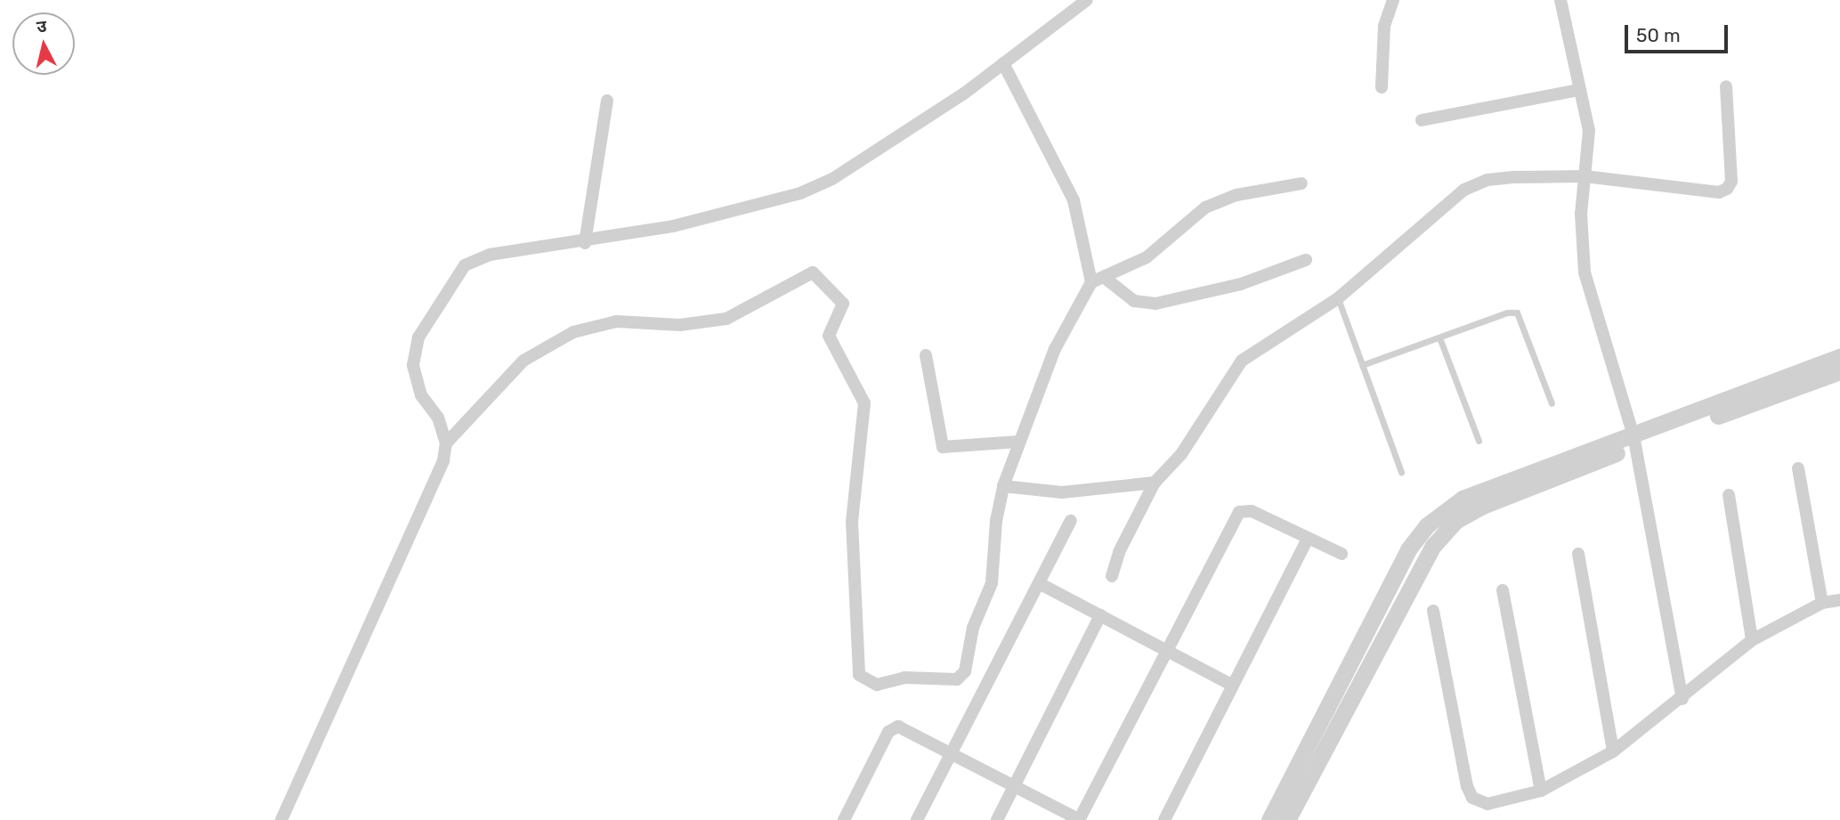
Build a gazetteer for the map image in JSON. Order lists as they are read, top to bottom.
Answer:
{
  "scale_bar": "50 m",
  "north": "top"
}
